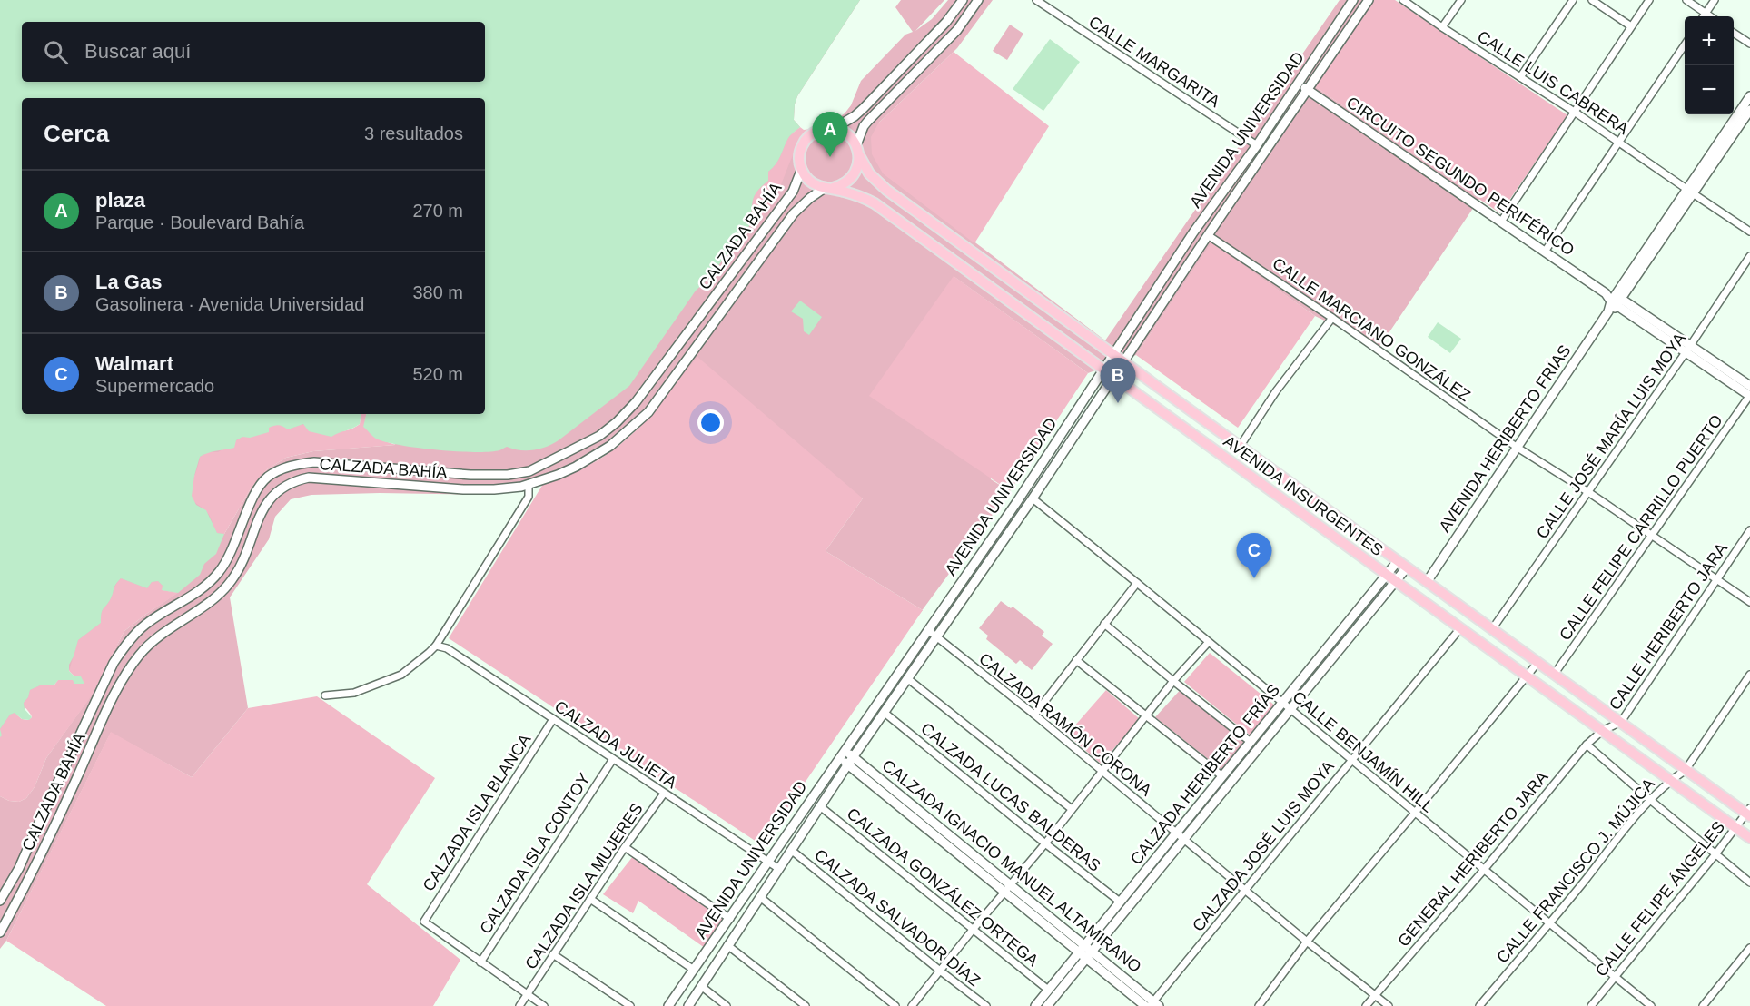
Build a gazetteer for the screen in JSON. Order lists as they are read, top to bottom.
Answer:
{
  "streets": {
    "main road": [
      "AVENIDA UNIVERSIDAD",
      "CIRCUITO SEGUNDO PERIFÉRICO",
      "CALZADA BAHÍA",
      "AVENIDA HERIBERTO FRÍAS",
      "AVENIDA INSURGENTES",
      "CALZADA HERIBERTO FRÍAS",
      "CALZADA IGNACIO MANUEL ALTAMIRANO"
    ],
    "street": [
      "CALLE MARGARITA",
      "CALLE LUIS CABRERA",
      "CALLE MARCIANO GONZÁLEZ",
      "CALLE JOSÉ MARÍA LUIS MOYA",
      "CALLE FELIPE CARRILLO PUERTO",
      "CALLE HERIBERTO JARA",
      "CALZADA RAMÓN CORONA",
      "CALZADA JULIETA",
      "CALLE BENJAMÍN HILL",
      "CALZADA LUCAS BALDERAS",
      "CALZADA ISLA BLANCA",
      "CALZADA JOSÉ LUIS MOYA",
      "CALZADA ISLA CONTOY",
      "GENERAL HERIBERTO JARA",
      "CALLE FRANCISCO J. MÚJICA",
      "CALZADA ISLA MUJERES",
      "CALZADA GONZÁLEZ ORTEGA",
      "CALLE FELIPE ÁNGELES",
      "CALZADA SALVADOR DÍAZ"
    ]
  },
  "crossings": [
    ["CALLE MARGARITA", "AVENIDA UNIVERSIDAD"],
    ["CALLE LUIS CABRERA", "AVENIDA HERIBERTO FRÍAS"],
    ["AVENIDA UNIVERSIDAD", "CIRCUITO SEGUNDO PERIFÉRICO"],
    ["AVENIDA UNIVERSIDAD", "CALLE MARCIANO GONZÁLEZ"],
    ["AVENIDA UNIVERSIDAD", "AVENIDA INSURGENTES"],
    ["AVENIDA UNIVERSIDAD", "CALZADA RAMÓN CORONA"],
    ["AVENIDA UNIVERSIDAD", "CALZADA JULIETA"],
    ["AVENIDA UNIVERSIDAD", "CALLE BENJAMÍN HILL"],
    ["AVENIDA UNIVERSIDAD", "CALZADA LUCAS BALDERAS"],
    ["AVENIDA UNIVERSIDAD", "CALZADA IGNACIO MANUEL ALTAMIRANO"],
    ["AVENIDA UNIVERSIDAD", "CALZADA GONZÁLEZ ORTEGA"],
    ["AVENIDA UNIVERSIDAD", "CALZADA SALVADOR DÍAZ"],
    ["CIRCUITO SEGUNDO PERIFÉRICO", "AVENIDA HERIBERTO FRÍAS"],
    ["CALZADA BAHÍA", "AVENIDA INSURGENTES"],
    ["CALLE MARCIANO GONZÁLEZ", "CALLE JOSÉ MARÍA LUIS MOYA"],
    ["CALLE MARCIANO GONZÁLEZ", "AVENIDA HERIBERTO FRÍAS"],
    ["CALLE MARCIANO GONZÁLEZ", "CALLE FELIPE CARRILLO PUERTO"],
    ["CALLE MARCIANO GONZÁLEZ", "CALLE HERIBERTO JARA"],
    ["CALLE JOSÉ MARÍA LUIS MOYA", "AVENIDA INSURGENTES"],
    ["AVENIDA HERIBERTO FRÍAS", "AVENIDA INSURGENTES"],
    ["AVENIDA INSURGENTES", "CALLE FELIPE CARRILLO PUERTO"],
    ["AVENIDA INSURGENTES", "CALLE HERIBERTO JARA"],
    ["AVENIDA INSURGENTES", "CALZADA HERIBERTO FRÍAS"],
    ["AVENIDA INSURGENTES", "CALZADA JOSÉ LUIS MOYA"],
    ["AVENIDA INSURGENTES", "GENERAL HERIBERTO JARA"],
    ["AVENIDA INSURGENTES", "CALLE FRANCISCO J. MÚJICA"],
    ["AVENIDA INSURGENTES", "CALLE FELIPE ÁNGELES"],
    ["CALLE HERIBERTO JARA", "GENERAL HERIBERTO JARA"],
    ["CALZADA RAMÓN CORONA", "CALZADA HERIBERTO FRÍAS"],
    ["CALZADA RAMÓN CORONA", "CALZADA JOSÉ LUIS MOYA"],
    ["CALZADA RAMÓN CORONA", "GENERAL HERIBERTO JARA"],
    ["CALZADA JULIETA", "CALZADA ISLA BLANCA"],
    ["CALZADA JULIETA", "CALZADA ISLA CONTOY"],
    ["CALZADA JULIETA", "CALZADA ISLA MUJERES"],
    ["CALLE BENJAMÍN HILL", "CALZADA HERIBERTO FRÍAS"],
    ["CALLE BENJAMÍN HILL", "CALZADA JOSÉ LUIS MOYA"],
    ["CALLE BENJAMÍN HILL", "GENERAL HERIBERTO JARA"],
    ["CALLE BENJAMÍN HILL", "CALLE FRANCISCO J. MÚJICA"],
    ["CALLE BENJAMÍN HILL", "CALLE FELIPE ÁNGELES"],
    ["CALZADA HERIBERTO FRÍAS", "CALZADA LUCAS BALDERAS"],
    ["CALZADA HERIBERTO FRÍAS", "CALZADA IGNACIO MANUEL ALTAMIRANO"],
    ["CALZADA HERIBERTO FRÍAS", "CALZADA GONZÁLEZ ORTEGA"],
    ["CALZADA ISLA BLANCA", "CALZADA ISLA CONTOY"],
    ["CALZADA JOSÉ LUIS MOYA", "CALZADA IGNACIO MANUEL ALTAMIRANO"]
  ],
  "page": {
    "map_buttons": ["+", "−"],
    "search": "Buscar aquí",
    "heading": ["Cerca", "3 resultados"],
    "pins": ["A", "B", "C"],
    "list": [
      {
        "mark": "A",
        "name": "plaza",
        "note": "Parque · Boulevard Bahía",
        "value": "270 m"
      },
      {
        "mark": "B",
        "name": "La Gas",
        "note": "Gasolinera · Avenida Universidad",
        "value": "380 m"
      },
      {
        "mark": "C",
        "name": "Walmart",
        "note": "Supermercado",
        "value": "520 m"
      }
    ]
  }
}
